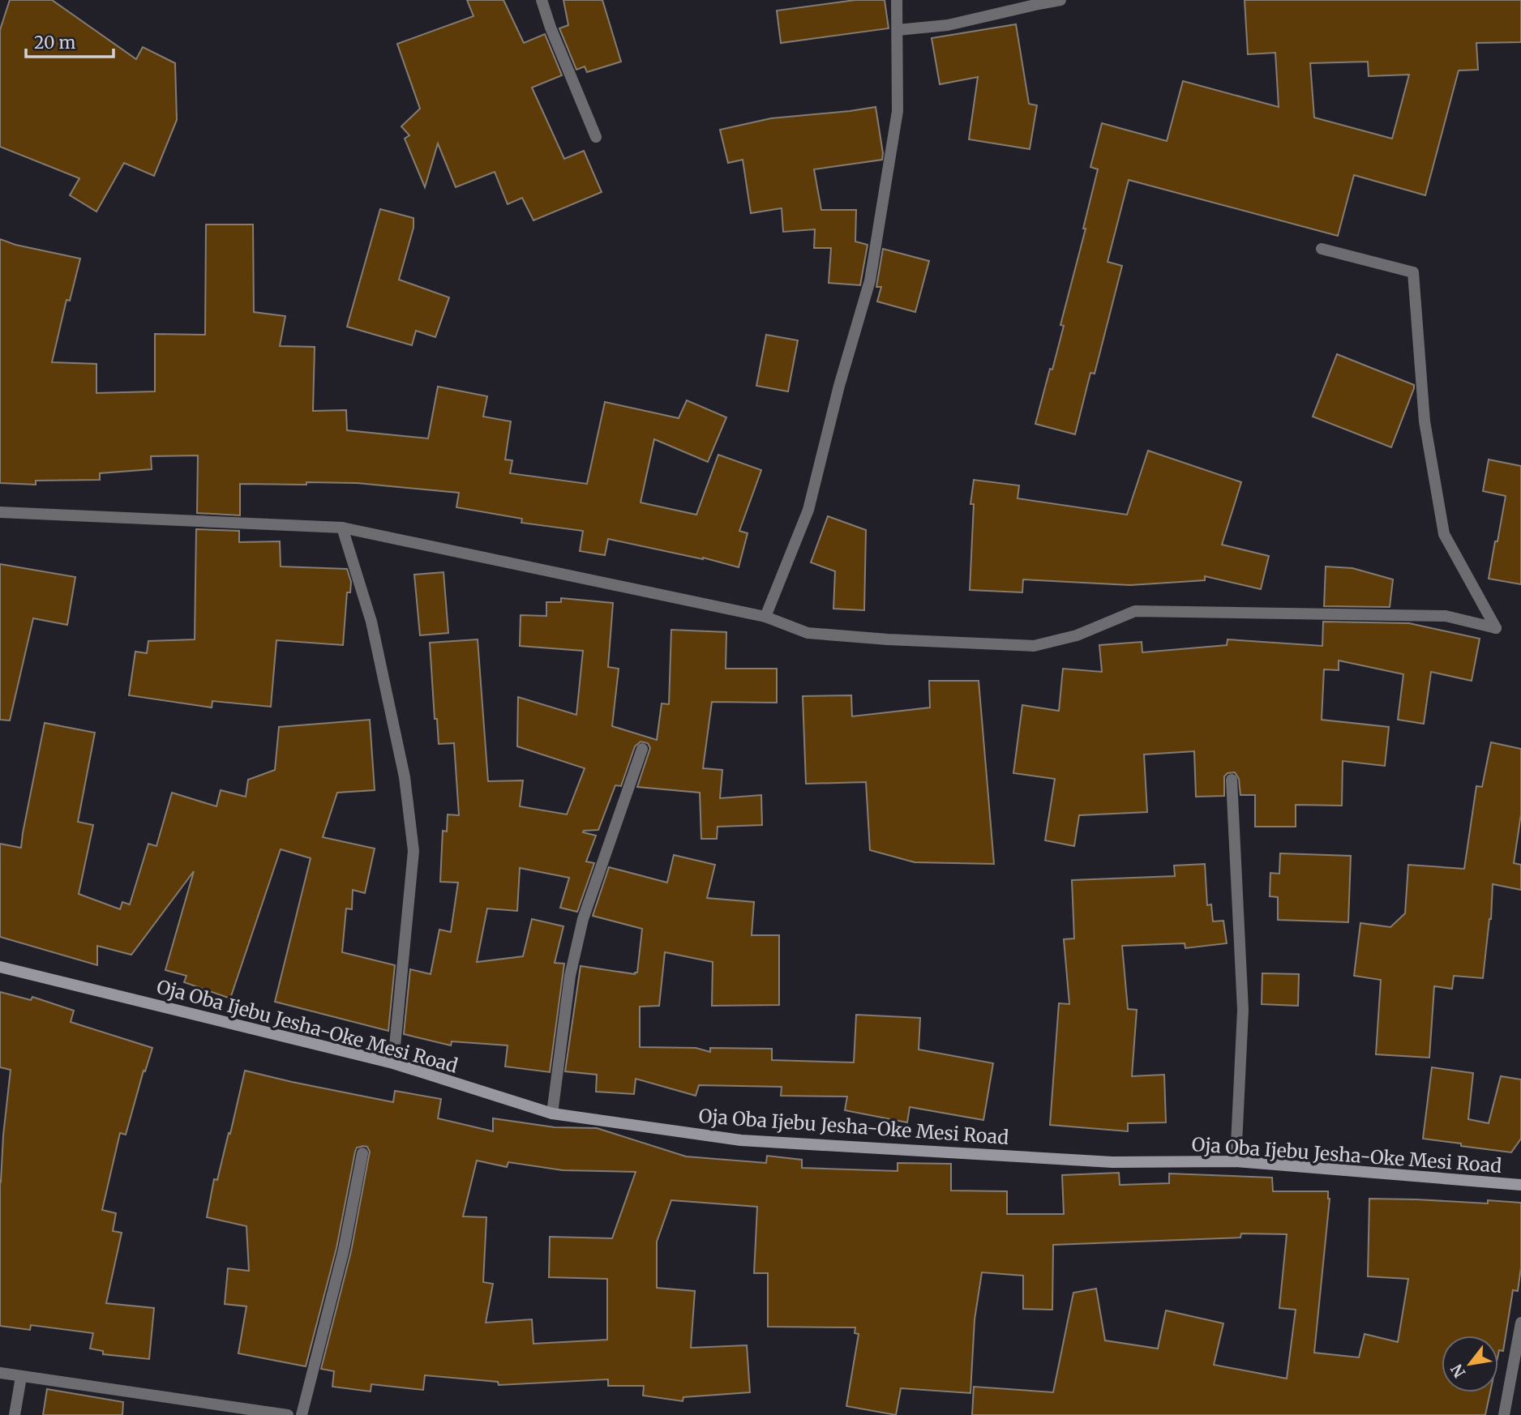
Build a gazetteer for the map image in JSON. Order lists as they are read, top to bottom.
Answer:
{
  "streets": {
    "main road": ["Oja Oba Ijebu Jesha-Oke Mesi Road"]
  },
  "scale_bar": "20 m",
  "north": "bottom left"
}
